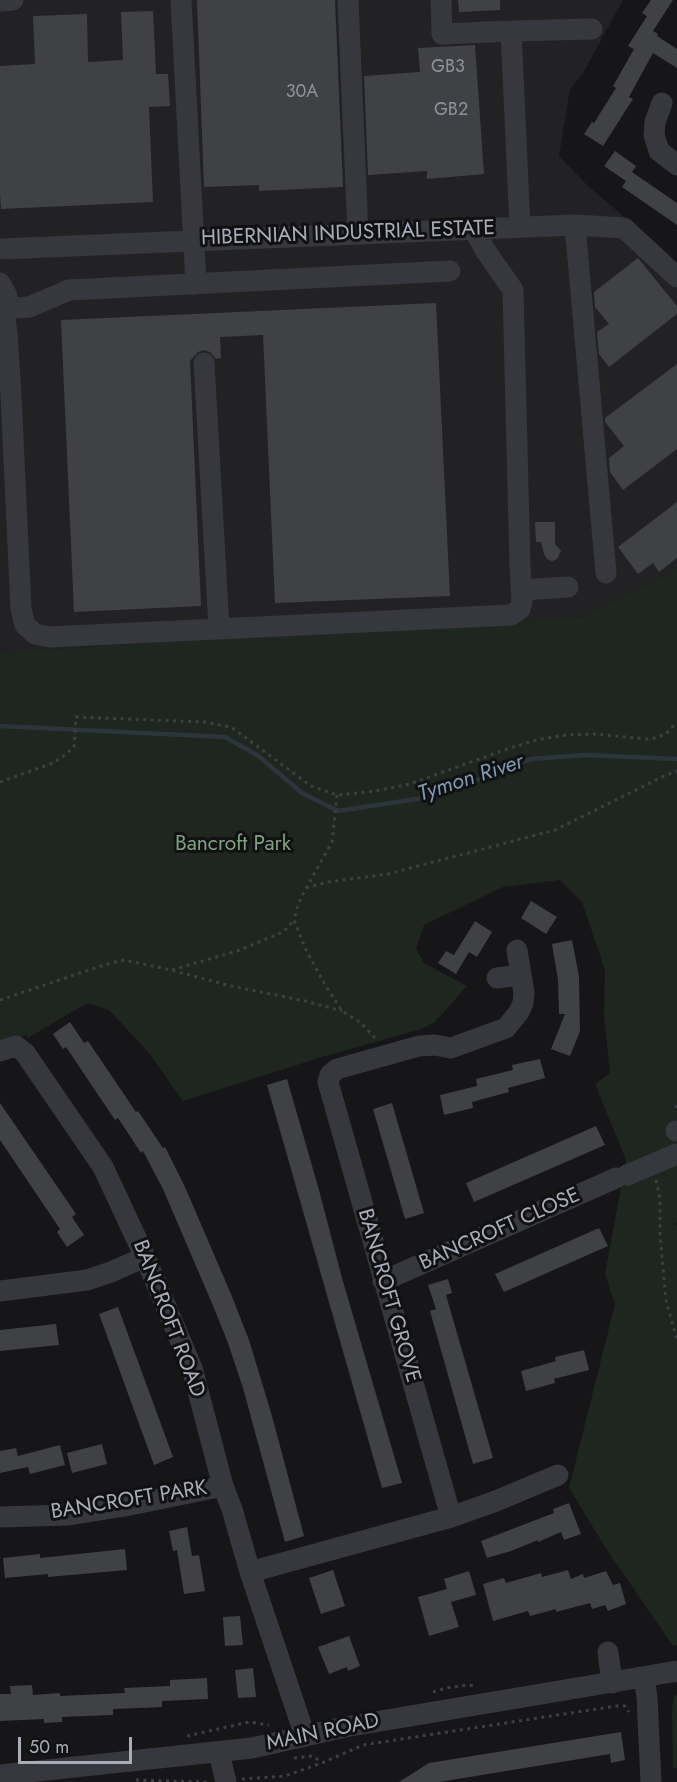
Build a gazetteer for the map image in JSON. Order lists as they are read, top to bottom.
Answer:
{
  "streets": {
    "street": [
      "HIBERNIAN INDUSTRIAL ESTATE",
      "BANCROFT CLOSE",
      "BANCROFT GROVE",
      "BANCROFT ROAD",
      "BANCROFT PARK",
      "MAIN ROAD"
    ]
  },
  "crossings": [
    ["BANCROFT CLOSE", "BANCROFT GROVE"],
    ["BANCROFT ROAD", "BANCROFT PARK"],
    ["BANCROFT ROAD", "MAIN ROAD"]
  ],
  "water": ["Tymon River"],
  "parks": ["Bancroft Park"],
  "house_numbers": ["GB3", "30A", "GB2"],
  "scale_bar": "50 m"
}
